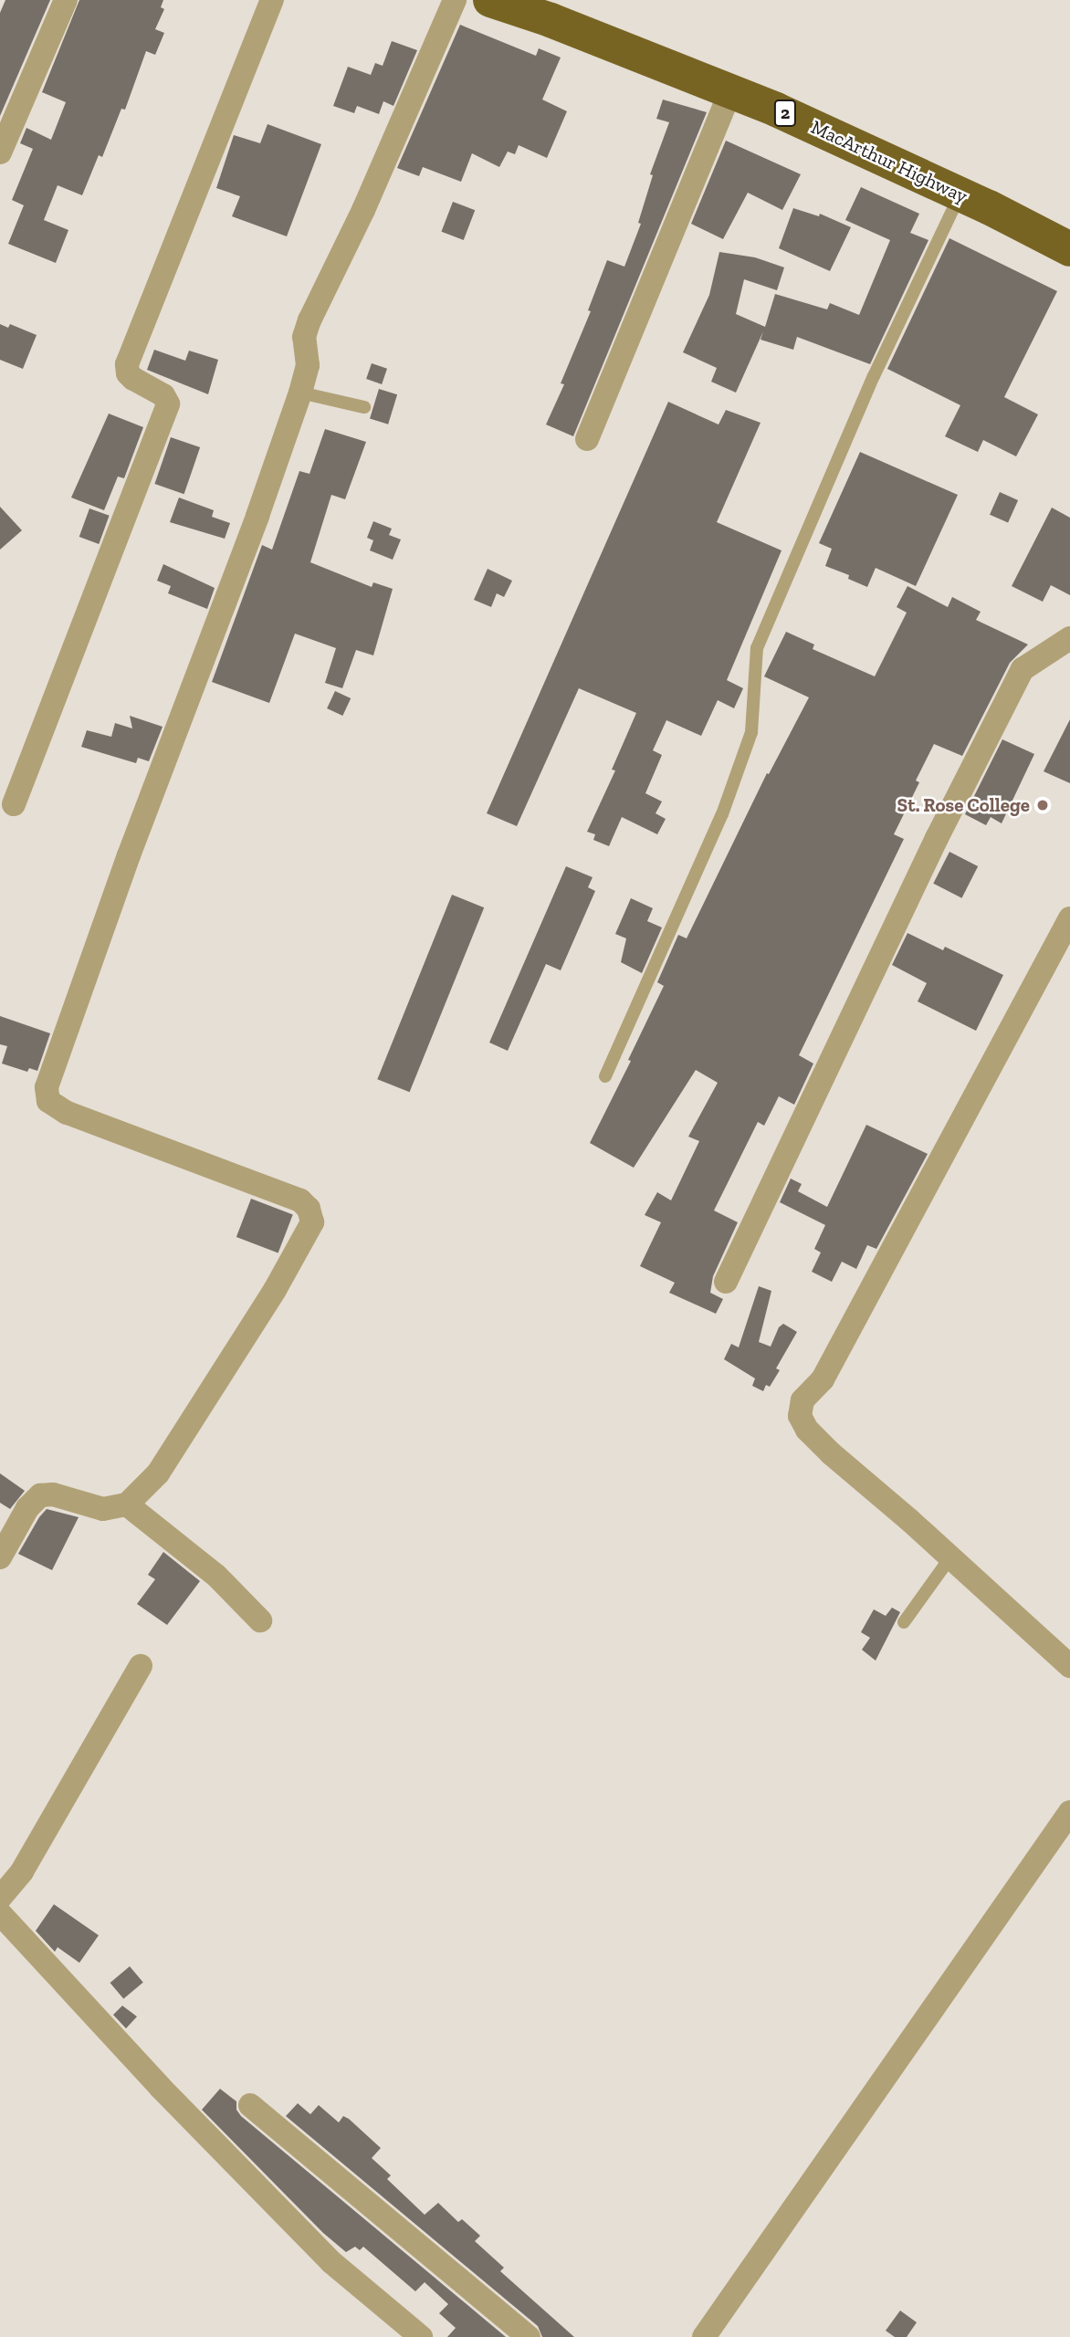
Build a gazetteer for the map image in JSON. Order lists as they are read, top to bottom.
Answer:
{
  "streets": {
    "highway": ["2", "MacArthur Highway"]
  },
  "places": ["St. Rose College"]
}
